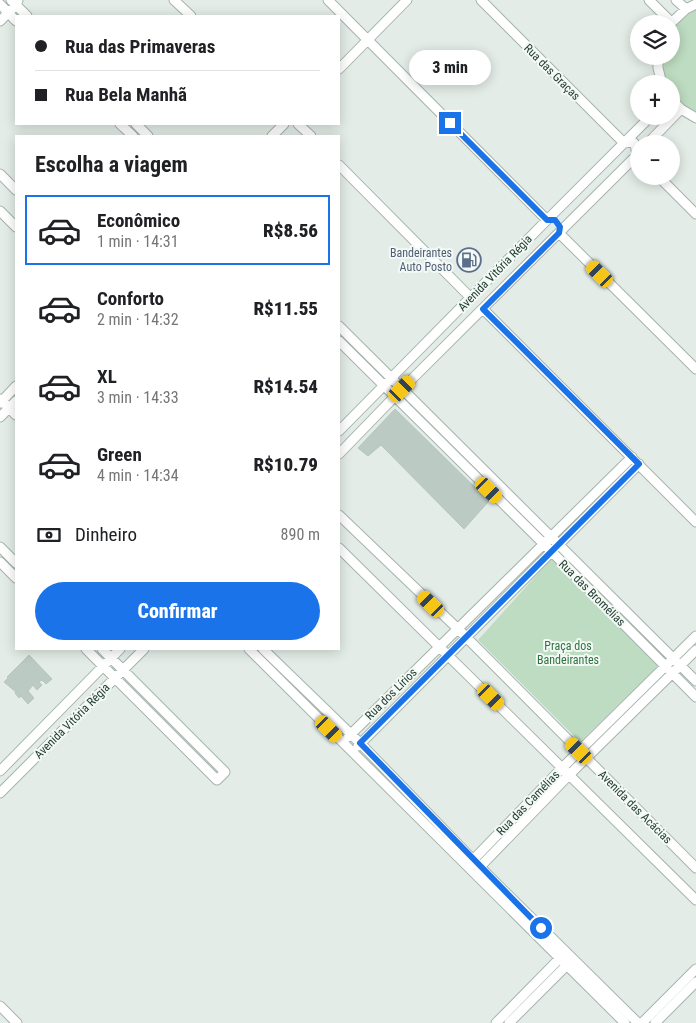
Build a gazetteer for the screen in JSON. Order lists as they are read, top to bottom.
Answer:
{
  "streets": {
    "street": [
      "Rua das Graças",
      "Avenida Vitória Régia",
      "Rua das Bromélias",
      "Rua dos Lírios",
      "Rua das Camélias",
      "Avenida das Acácias"
    ]
  },
  "crossings": [
    ["Rua das Graças", "Avenida Vitória Régia"],
    ["Avenida Vitória Régia", "Rua das Bromélias"],
    ["Rua das Bromélias", "Rua dos Lírios"],
    ["Rua das Bromélias", "Rua das Camélias"],
    ["Rua dos Lírios", "Avenida das Acácias"],
    ["Rua das Camélias", "Avenida das Acácias"]
  ],
  "parks": ["Praça dos Bandeirantes"],
  "places": {
    "fuel station": ["Bandeirantes Auto Posto"]
  },
  "page": {
    "map_buttons": ["+", "−"],
    "banner": ["Rua das Primaveras", "Rua Bela Manhã"],
    "bubble": "3 min",
    "heading": "Escolha a viagem",
    "list": [
      {
        "name": "Econômico",
        "note": "1 min · 14:31",
        "value": "R$8.56"
      },
      {
        "name": "Conforto",
        "note": "2 min · 14:32",
        "value": "R$11.55"
      },
      {
        "name": "XL",
        "note": "3 min · 14:33",
        "value": "R$14.54"
      },
      {
        "name": "Green",
        "note": "4 min · 14:34",
        "value": "R$10.79"
      }
    ],
    "pay": ["Dinheiro", "890 m"],
    "buttons": "Confirmar"
  }
}
